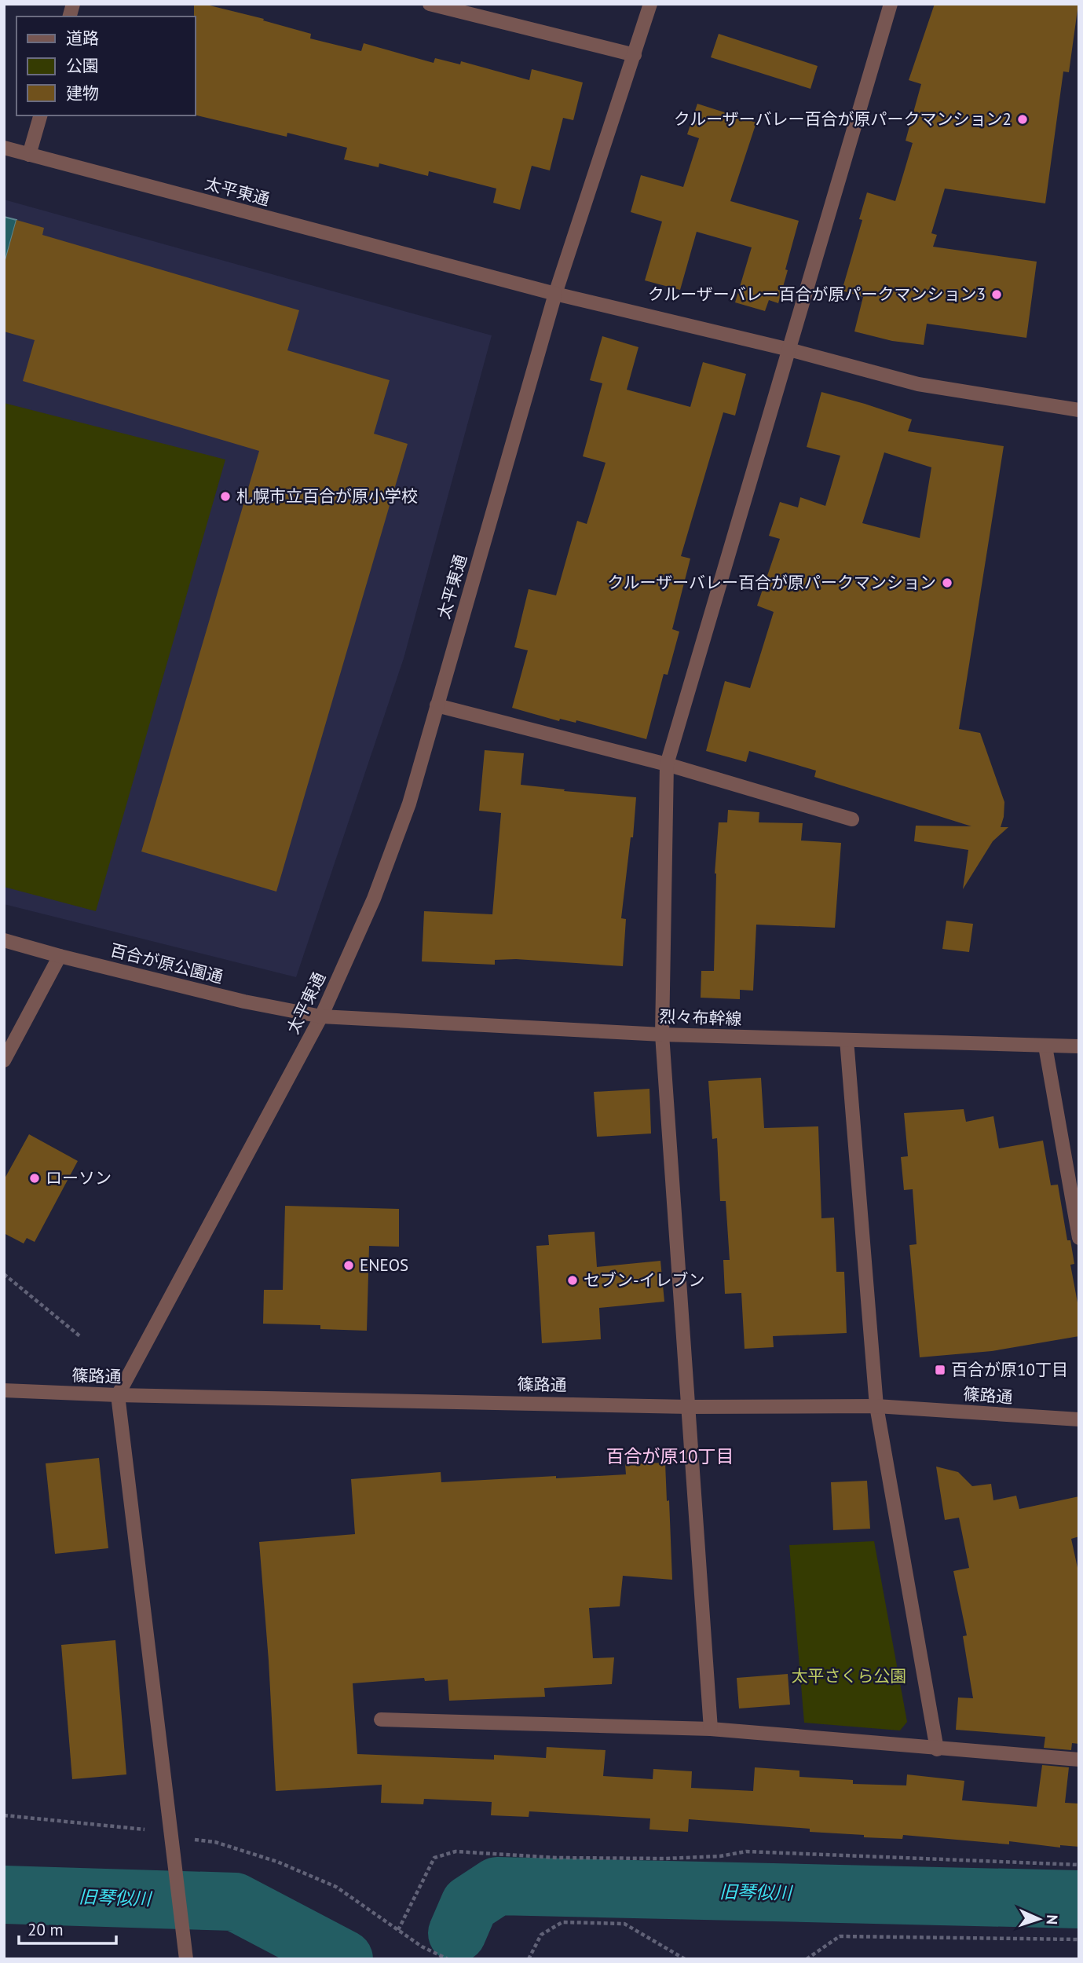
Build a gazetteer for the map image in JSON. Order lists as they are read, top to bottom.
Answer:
{
  "streets": {
    "street": [
      "太平東通",
      "百合が原公園通",
      "烈々布幹線",
      "篠路通"
    ]
  },
  "crossings": [
    ["太平東通", "百合が原公園通"],
    ["太平東通", "烈々布幹線"],
    ["太平東通", "篠路通"],
    ["百合が原公園通", "烈々布幹線"]
  ],
  "districts": ["百合が原10丁目"],
  "water": ["旧琴似川"],
  "parks": ["太平さくら公園"],
  "places": {
    "other": [
      "クルーザーバレー百合が原パークマンション2",
      "クルーザーバレー百合が原パークマンション3",
      "札幌市立百合が原小学校",
      "クルーザーバレー百合が原パークマンション",
      "ローソン",
      "ENEOS",
      "セブン-イレブン"
    ],
    "transit": ["百合が原10丁目"]
  },
  "legend": ["道路", "公園", "建物"],
  "scale_bar": "20 m",
  "north": "right"
}
